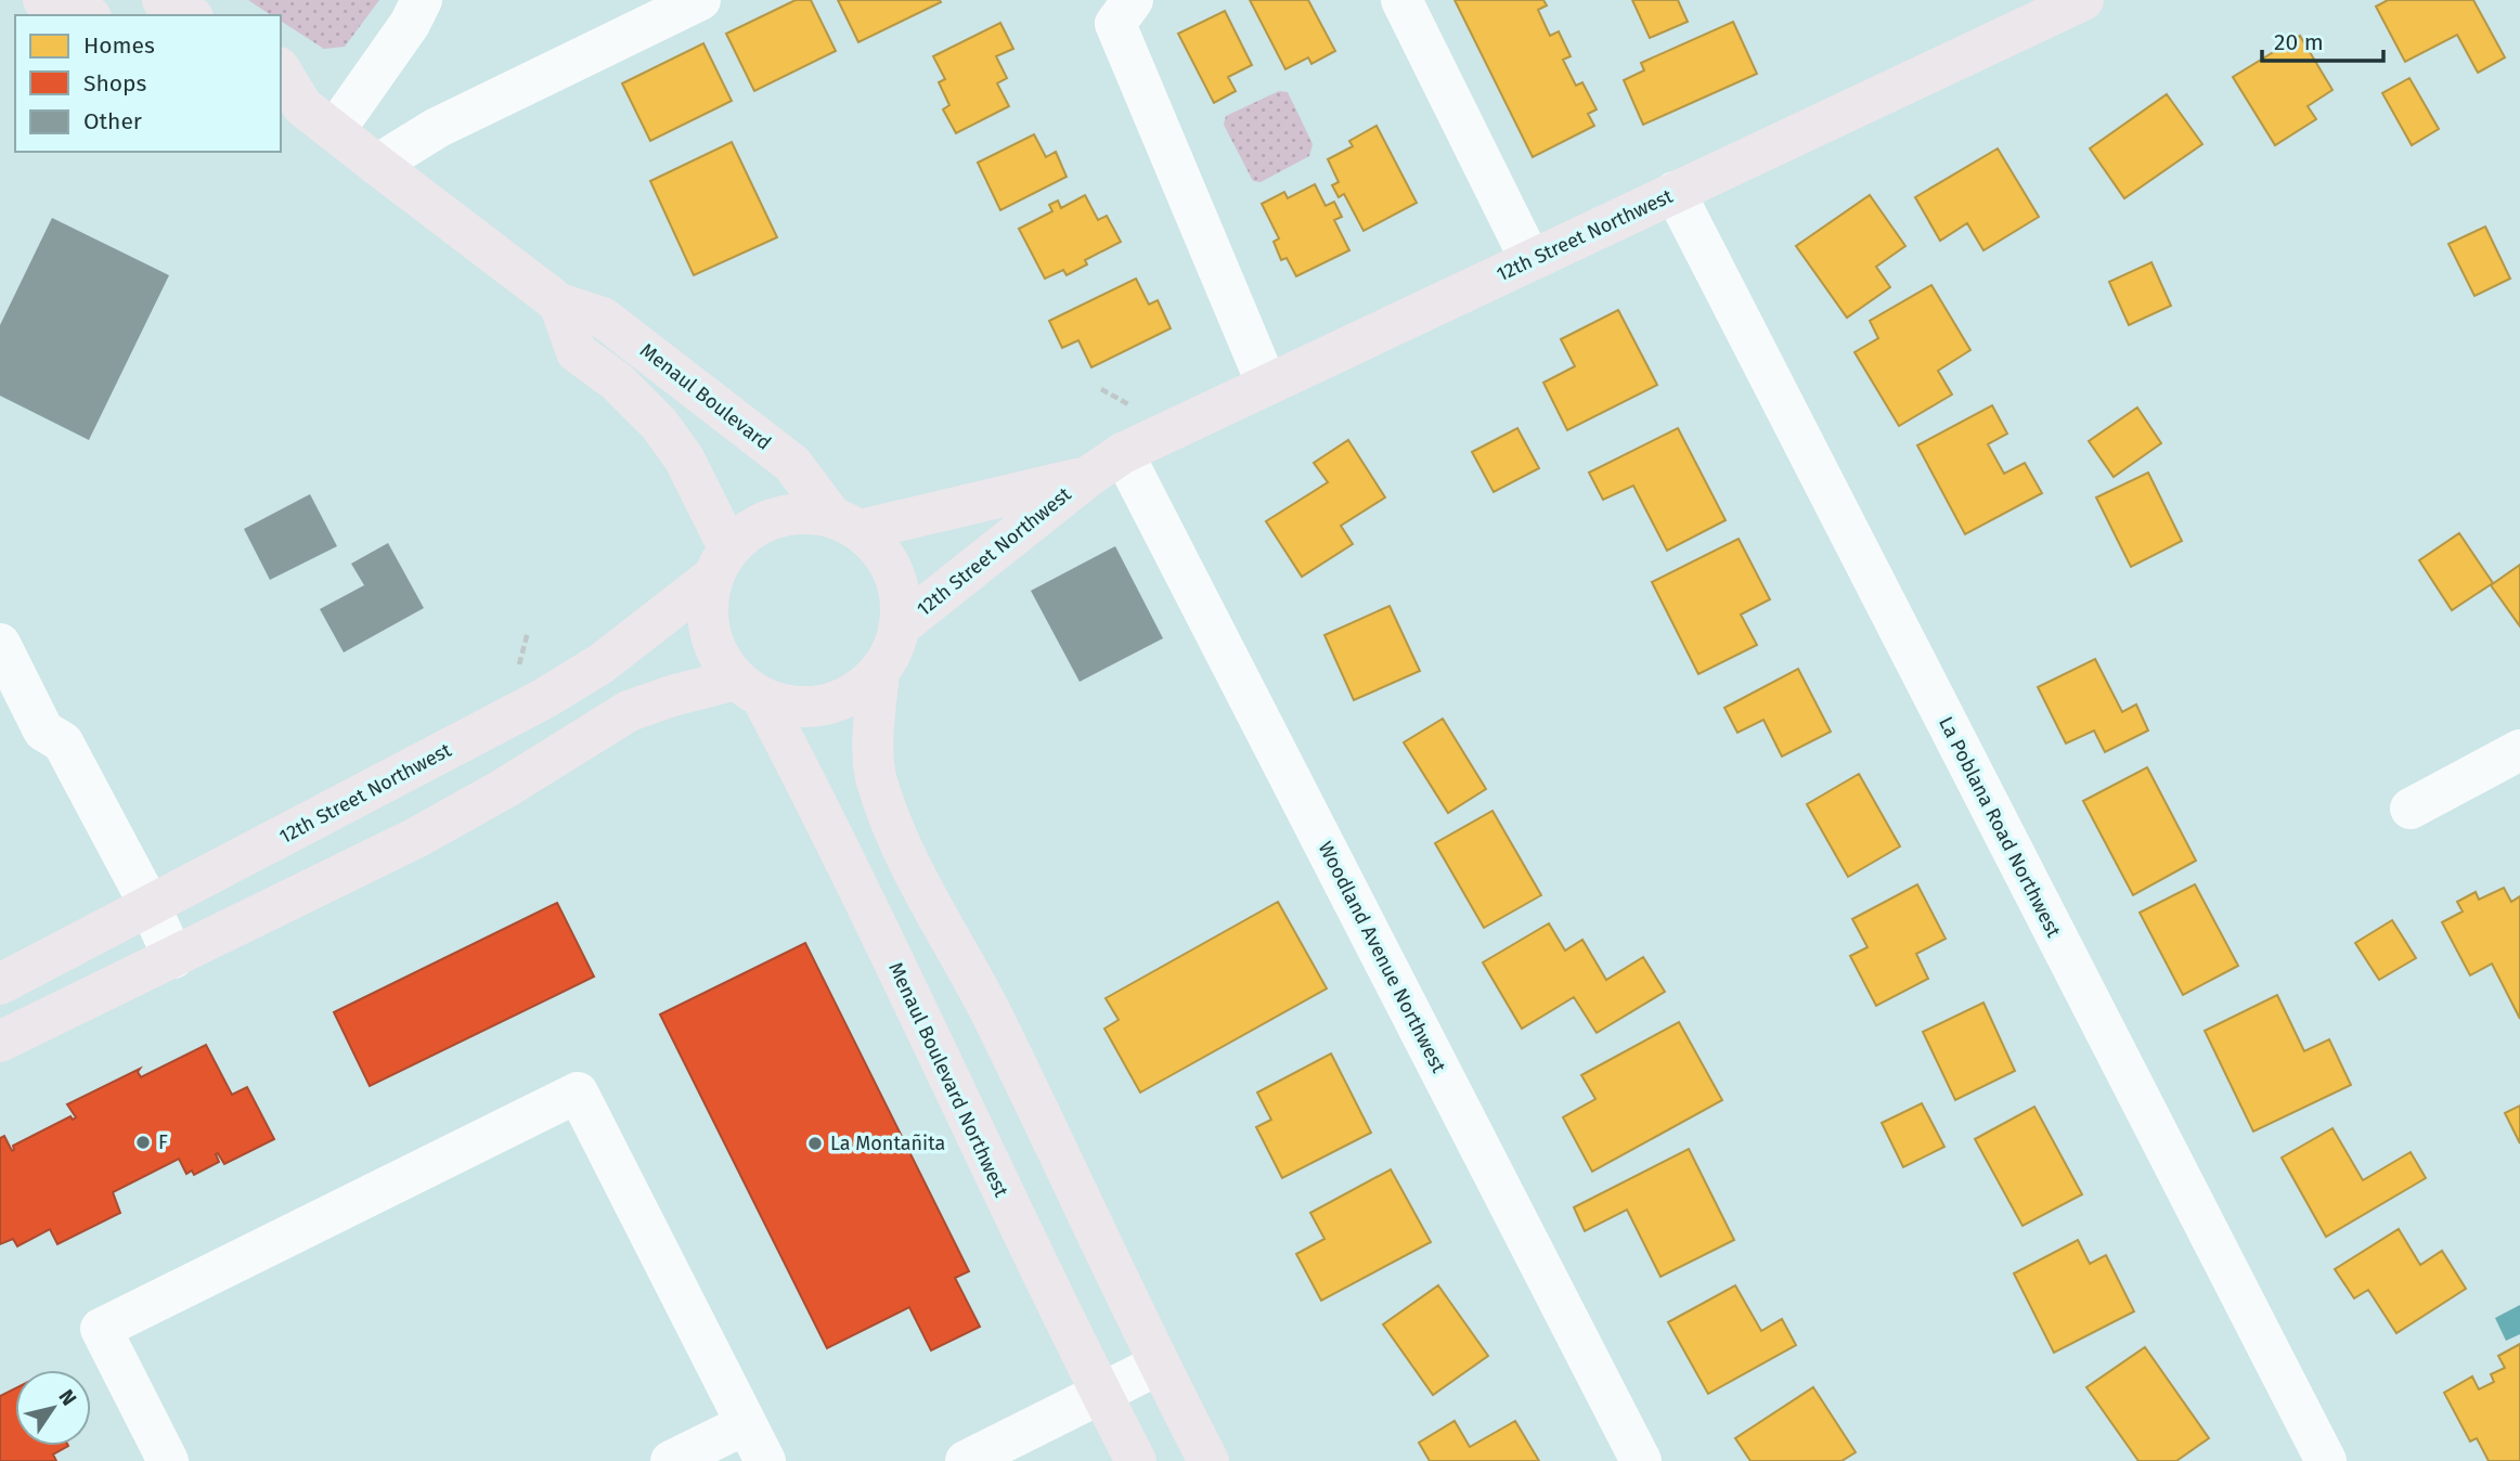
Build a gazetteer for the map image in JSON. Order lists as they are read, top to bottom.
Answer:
{
  "streets": {
    "main road": ["12th Street Northwest", "Menaul Boulevard", "Menaul Boulevard Northwest"],
    "street": ["La Poblana Road Northwest", "Woodland Avenue Northwest"]
  },
  "crossings": [
    ["12th Street Northwest", "Menaul Boulevard"],
    ["12th Street Northwest", "La Poblana Road Northwest"],
    ["12th Street Northwest", "Woodland Avenue Northwest"],
    ["12th Street Northwest", "Menaul Boulevard Northwest"],
    ["Menaul Boulevard", "Menaul Boulevard Northwest"]
  ],
  "places": ["F", "La Montañita"],
  "legend": ["Homes", "Shops", "Other"],
  "scale_bar": "20 m",
  "north": "top right"
}
